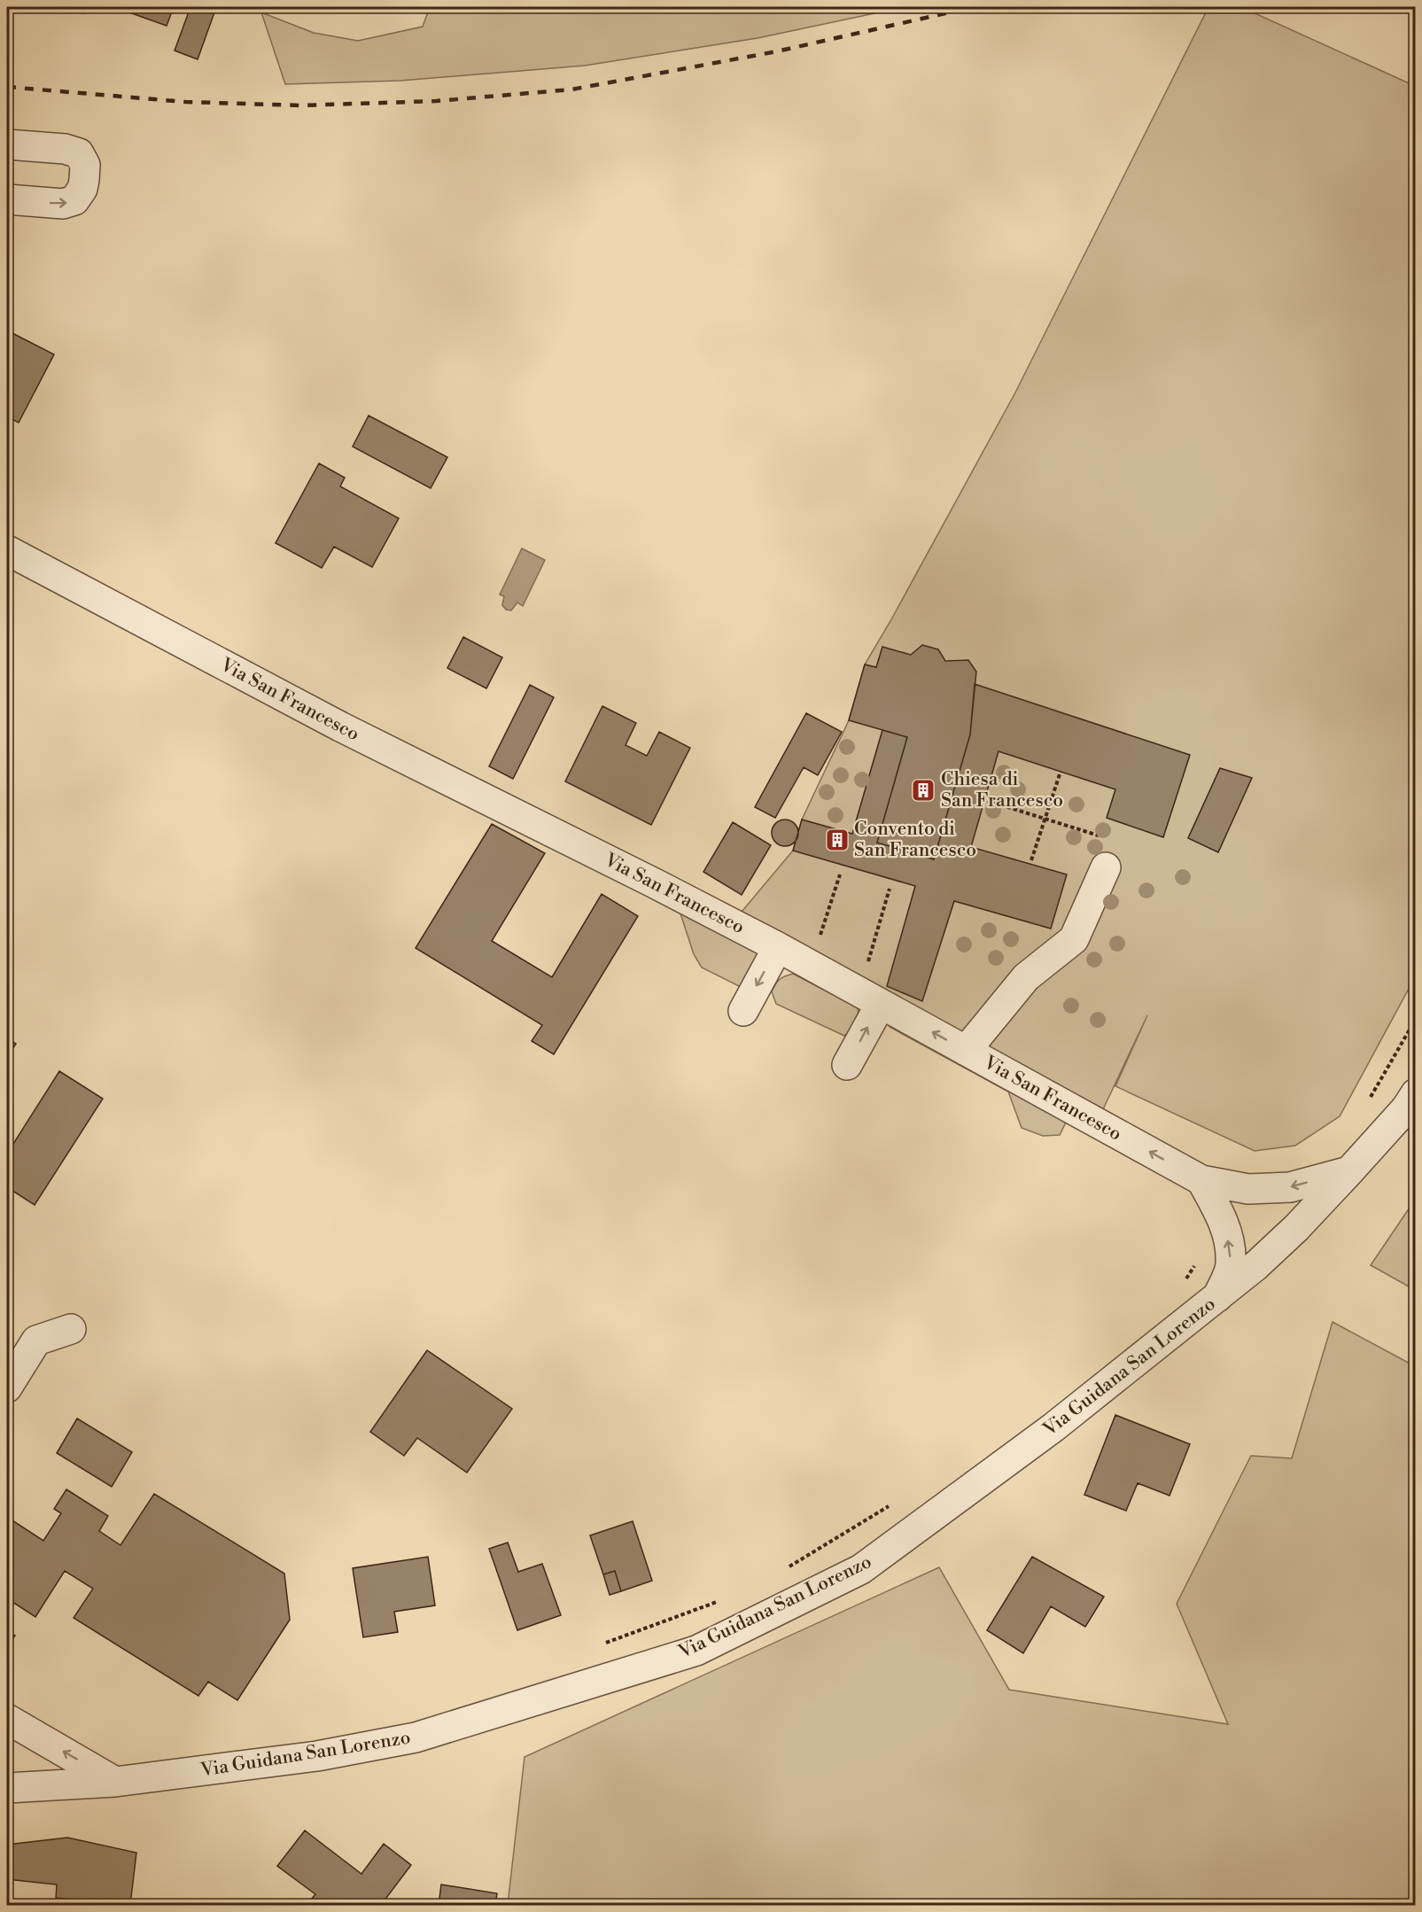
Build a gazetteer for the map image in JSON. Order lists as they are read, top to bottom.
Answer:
{
  "streets": {
    "street": ["Via San Francesco", "Via Guidana San Lorenzo"]
  },
  "crossings": [
    ["Via San Francesco", "Via Guidana San Lorenzo"]
  ],
  "places": {
    "building": ["Chiesa di San Francesco", "Convento di San Francesco"]
  }
}
